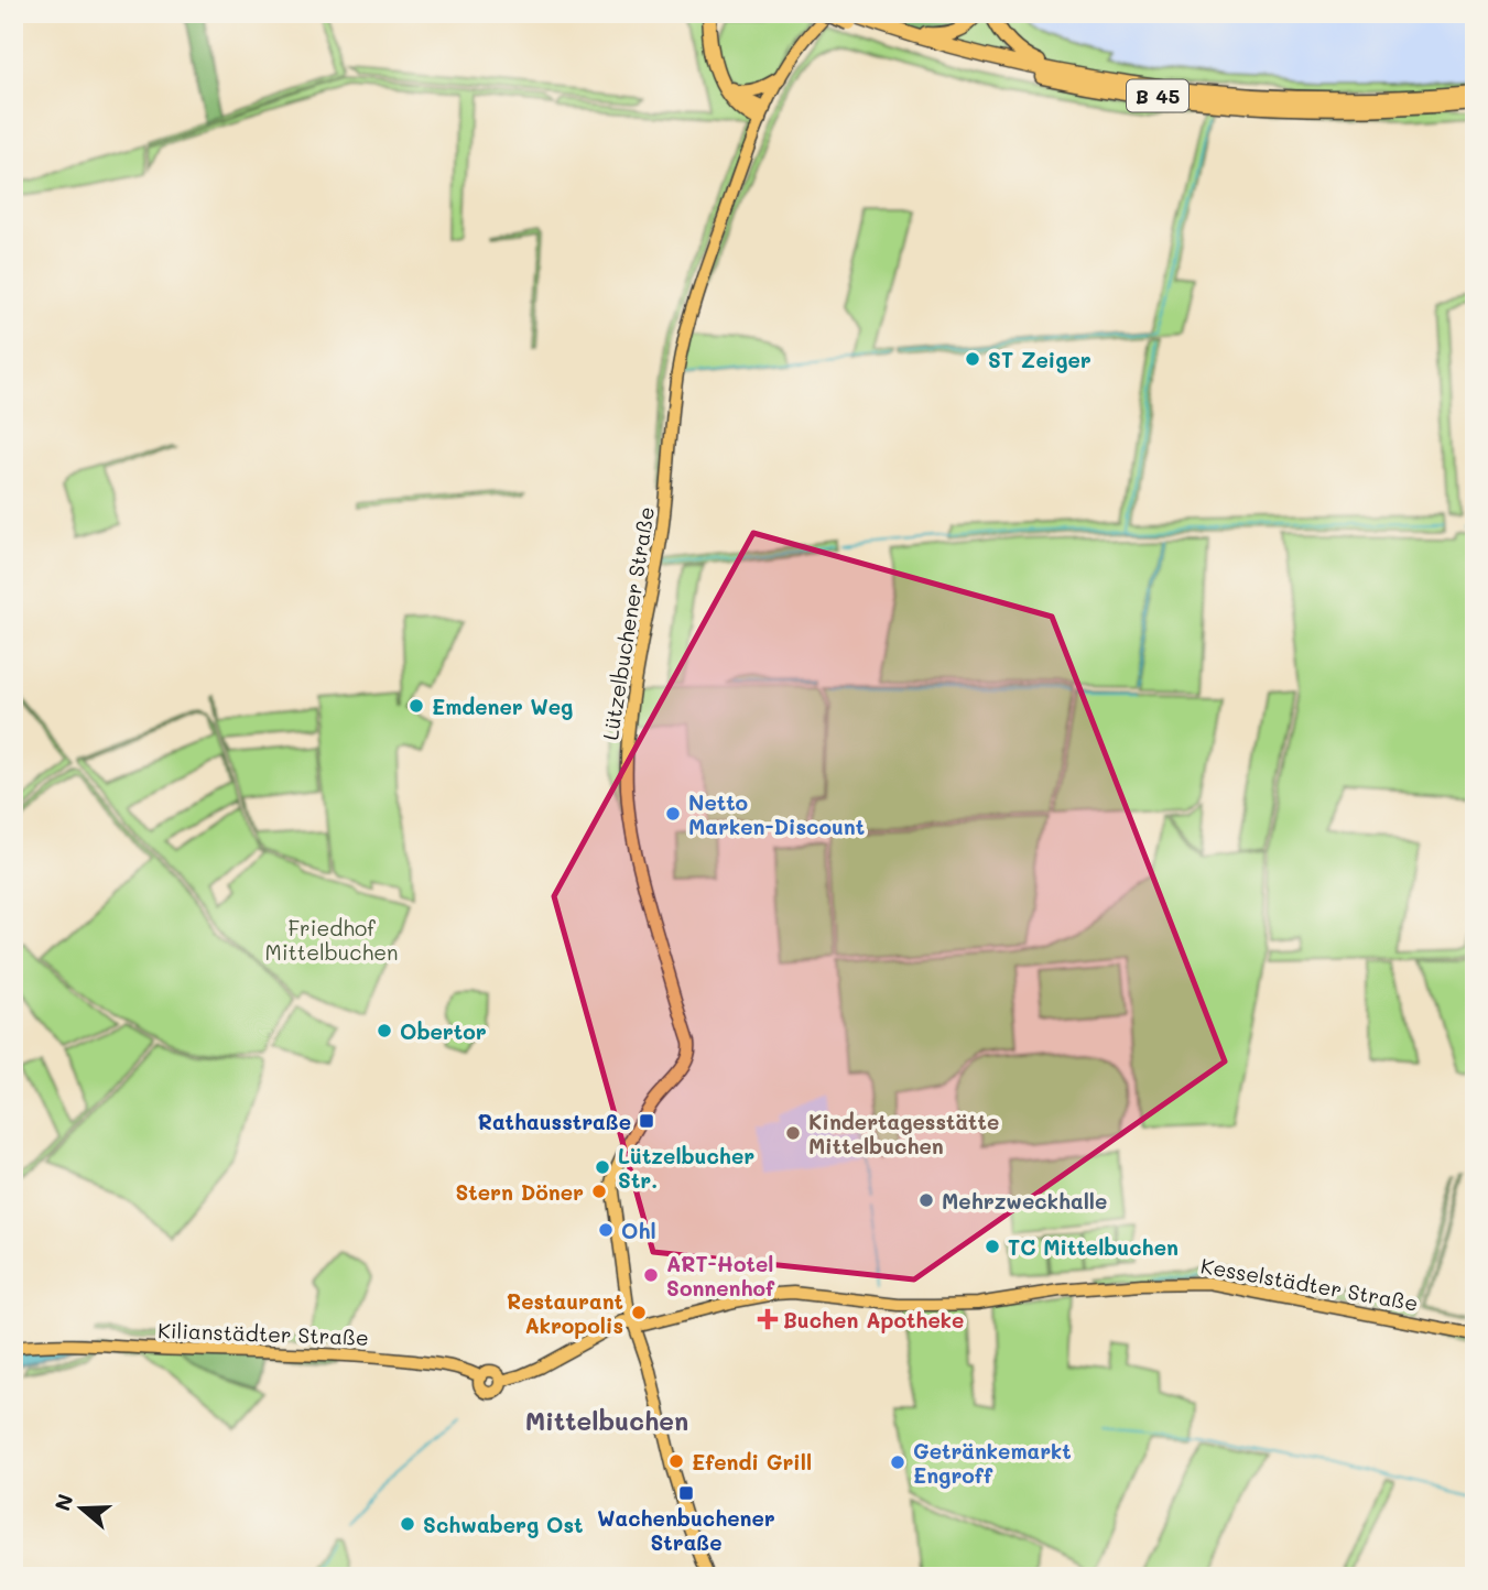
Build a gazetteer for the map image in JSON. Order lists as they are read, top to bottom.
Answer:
{
  "streets": {
    "highway": ["B 45"],
    "main road": ["Lützelbuchener Straße", "Kesselstädter Straße", "Kilianstädter Straße"]
  },
  "crossings": [
    ["Lützelbuchener Straße", "Kesselstädter Straße"],
    ["Lützelbuchener Straße", "Kilianstädter Straße"],
    ["Kesselstädter Straße", "Kilianstädter Straße"]
  ],
  "districts": ["Mittelbuchen"],
  "parks": ["Friedhof Mittelbuchen"],
  "places": {
    "other": [
      "ST Zeiger",
      "Emdener Weg",
      "Netto Marken-Discount",
      "Obertor",
      "Kindertagesstätte Mittelbuchen",
      "Lützelbucher Str.",
      "Stern Döner",
      "Mehrzweckhalle",
      "Ohl",
      "TC Mittelbuchen",
      "ART-Hotel Sonnenhof",
      "Restaurant Akropolis",
      "Efendi Grill",
      "Getränkemarkt Engroff",
      "Schwaberg Ost"
    ],
    "transit": ["Rathausstraße", "Wachenbuchener Straße"],
    "health": ["Buchen Apotheke"]
  },
  "north": "left"
}
